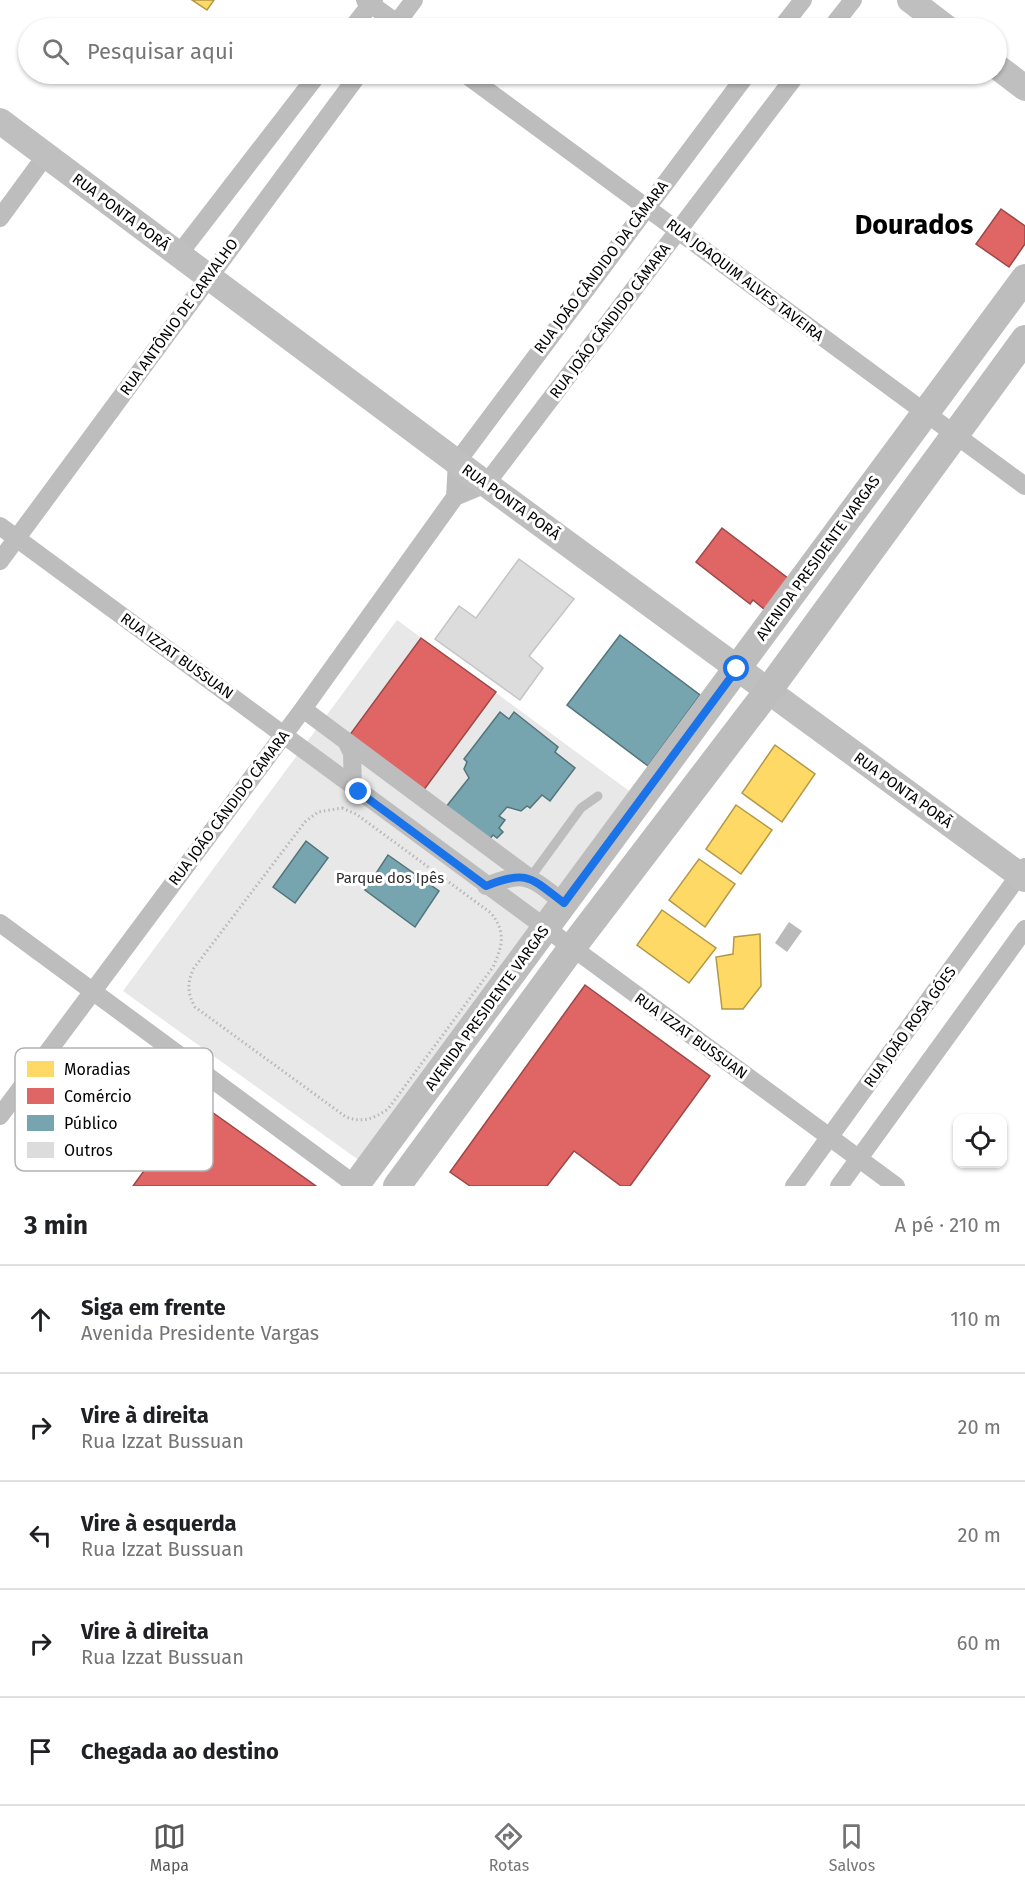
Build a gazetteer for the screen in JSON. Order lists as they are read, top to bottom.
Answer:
{
  "streets": {
    "main road": ["AVENIDA PRESIDENTE VARGAS"],
    "street": [
      "RUA PONTA PORÃ",
      "RUA JOÃO CÂNDIDO DA CÂMARA",
      "RUA JOAQUIM ALVES TAVEIRA",
      "RUA ANTÔNIO DE CARVALHO",
      "RUA JOÃO CÂNDIDO CÂMARA",
      "RUA IZZAT BUSSUAN",
      "RUA JOÃO ROSA GÓES"
    ]
  },
  "crossings": [
    ["RUA PONTA PORÃ", "RUA JOÃO CÂNDIDO DA CÂMARA"],
    ["RUA PONTA PORÃ", "RUA ANTÔNIO DE CARVALHO"],
    ["RUA PONTA PORÃ", "RUA JOÃO CÂNDIDO CÂMARA"],
    ["RUA PONTA PORÃ", "AVENIDA PRESIDENTE VARGAS"],
    ["RUA PONTA PORÃ", "RUA JOÃO ROSA GÓES"],
    ["RUA JOÃO CÂNDIDO DA CÂMARA", "RUA JOAQUIM ALVES TAVEIRA"],
    ["RUA JOAQUIM ALVES TAVEIRA", "RUA JOÃO CÂNDIDO CÂMARA"],
    ["RUA JOAQUIM ALVES TAVEIRA", "AVENIDA PRESIDENTE VARGAS"],
    ["RUA ANTÔNIO DE CARVALHO", "RUA IZZAT BUSSUAN"],
    ["RUA JOÃO CÂNDIDO CÂMARA", "RUA IZZAT BUSSUAN"],
    ["AVENIDA PRESIDENTE VARGAS", "RUA IZZAT BUSSUAN"],
    ["RUA IZZAT BUSSUAN", "RUA JOÃO ROSA GÓES"]
  ],
  "districts": ["Dourados"],
  "parks": ["Parque dos Ipês"],
  "legend": [
    "Moradias",
    "Comércio",
    "Público",
    "Outros"
  ],
  "page": {
    "search": "Pesquisar aqui",
    "heading": ["3 min", "A pé · 210 m"],
    "list": [
      ["Siga em frente", "Avenida Presidente Vargas", "110 m"],
      ["Vire à direita", "Rua Izzat Bussuan", "20 m"],
      ["Vire à esquerda", "Rua Izzat Bussuan", "20 m"],
      ["Vire à direita", "Rua Izzat Bussuan", "60 m"],
      "Chegada ao destino"
    ],
    "nav": ["Mapa", "Rotas", "Salvos"]
  }
}
